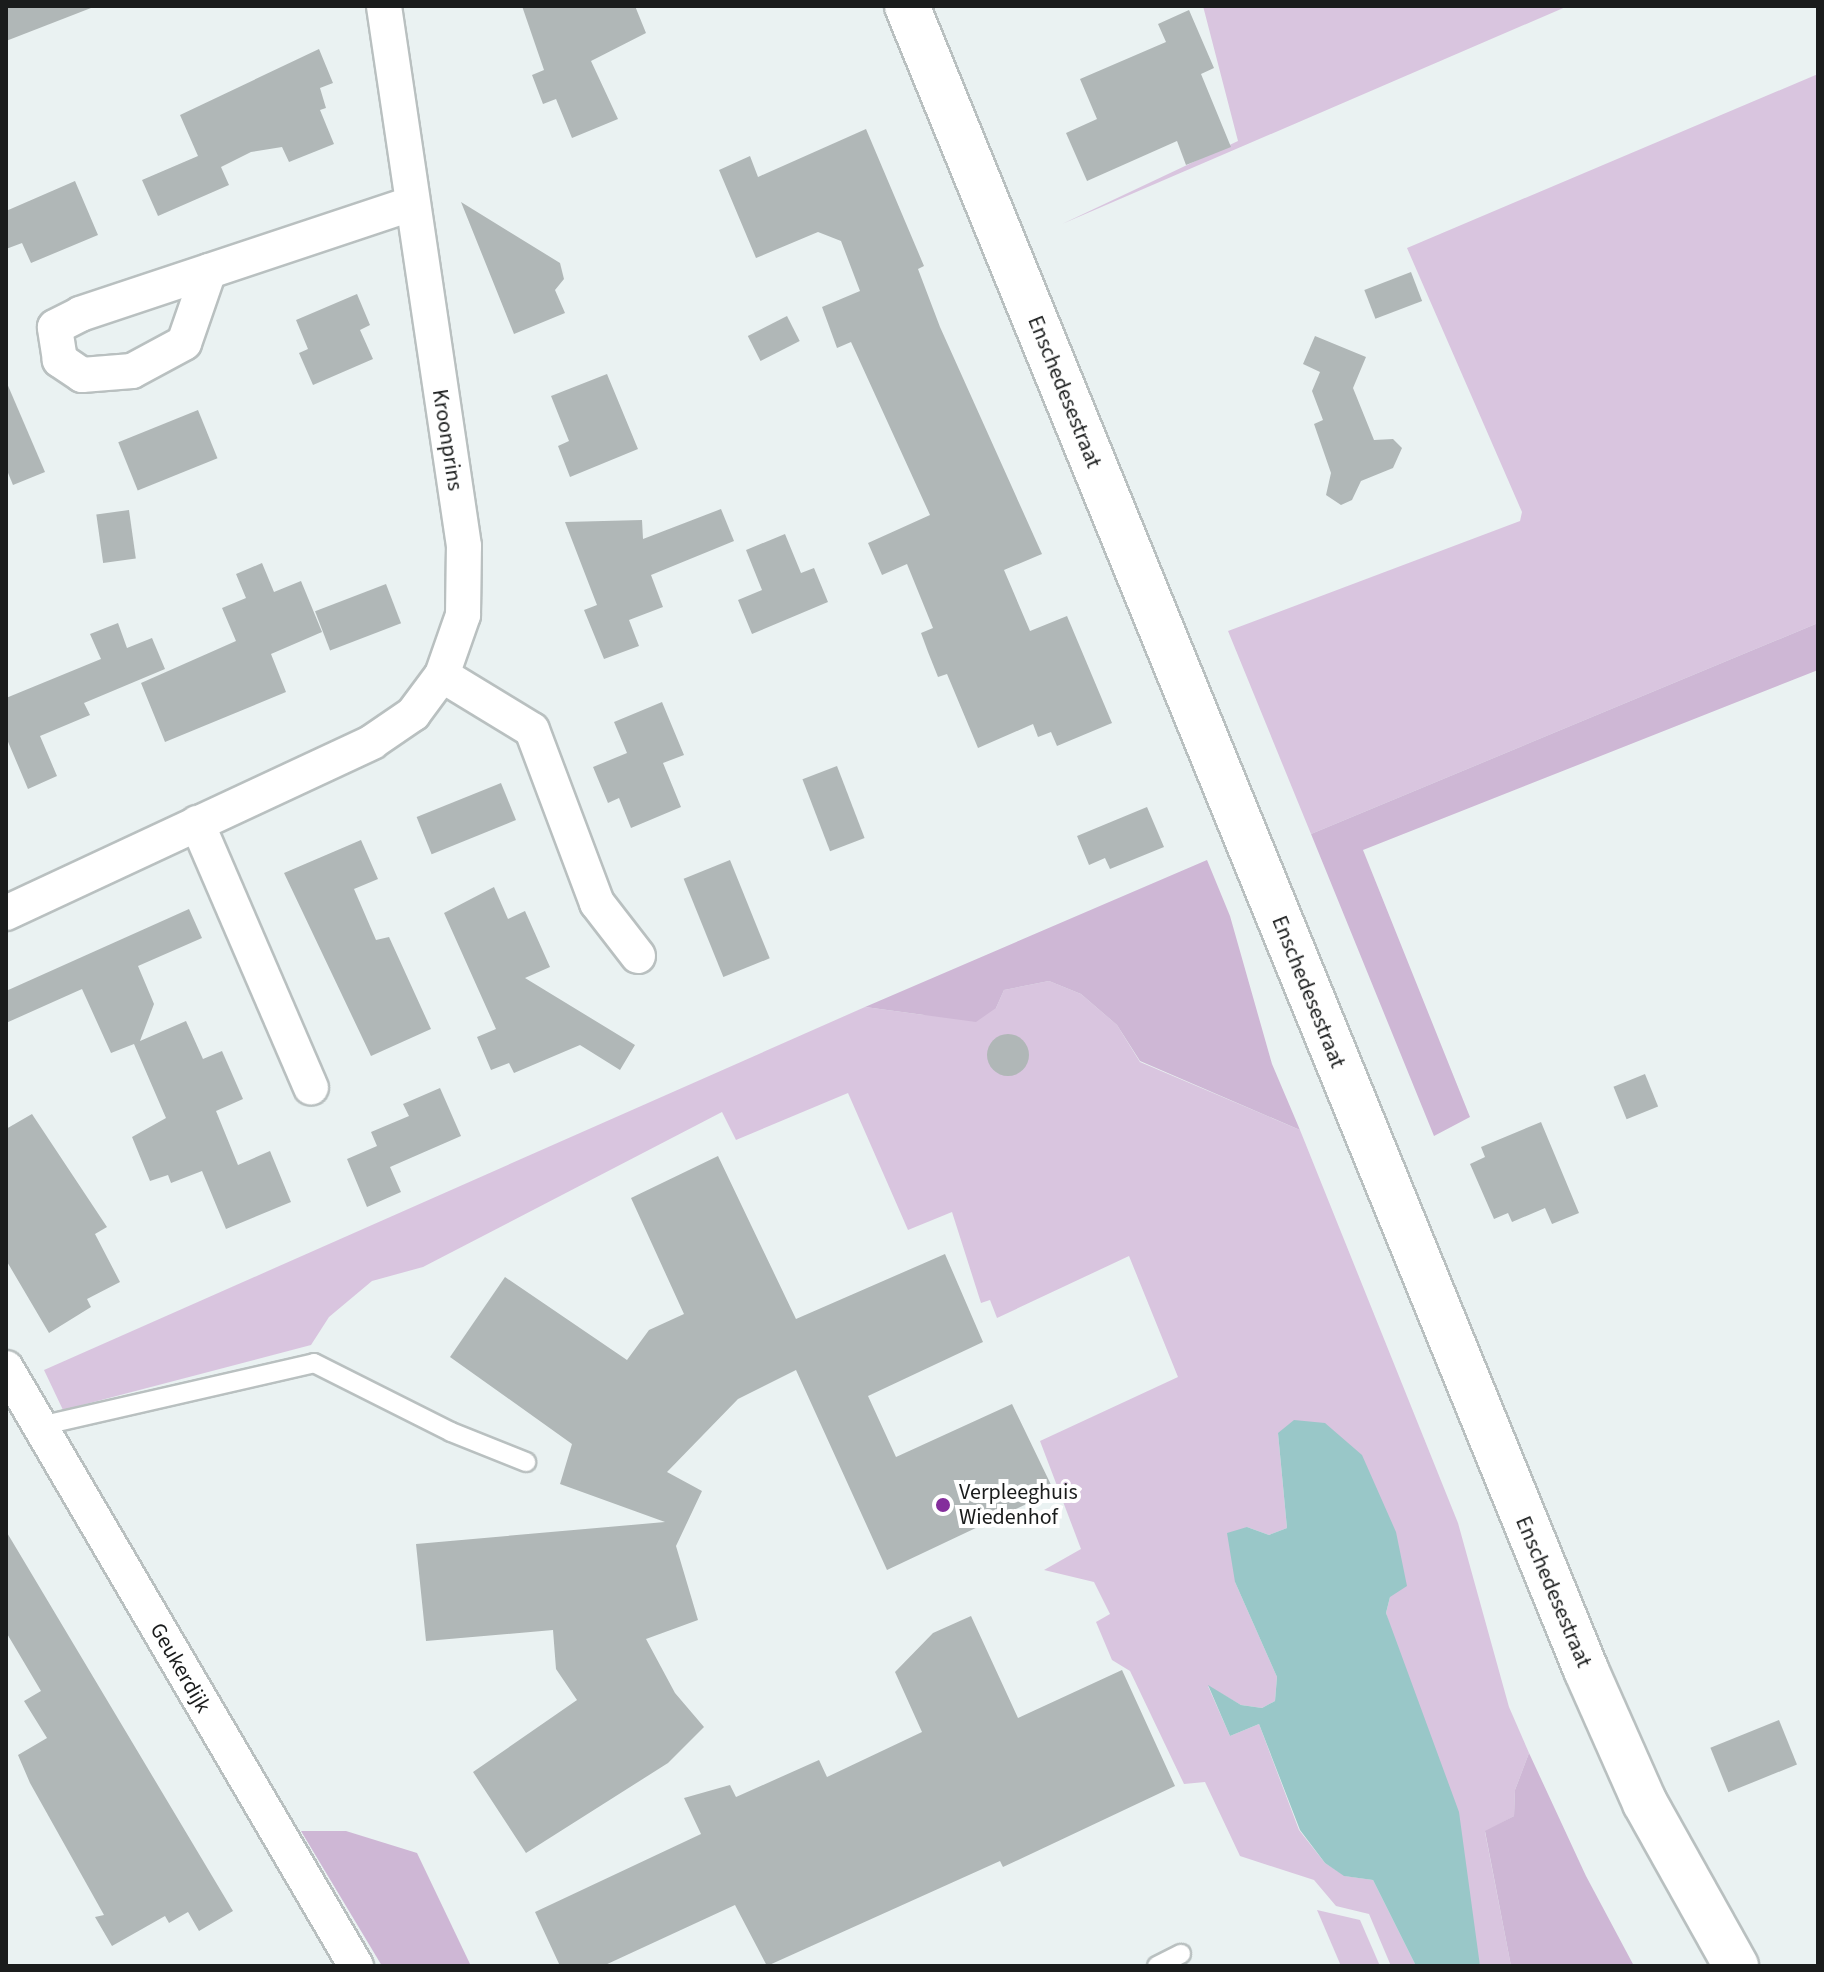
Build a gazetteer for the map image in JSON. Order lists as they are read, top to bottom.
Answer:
{
  "streets": {
    "main road": ["Enschedesestraat"],
    "street": ["Kroonprins", "Geukerdijk"]
  },
  "places": ["Verpleeghuis Wiedenhof"]
}
